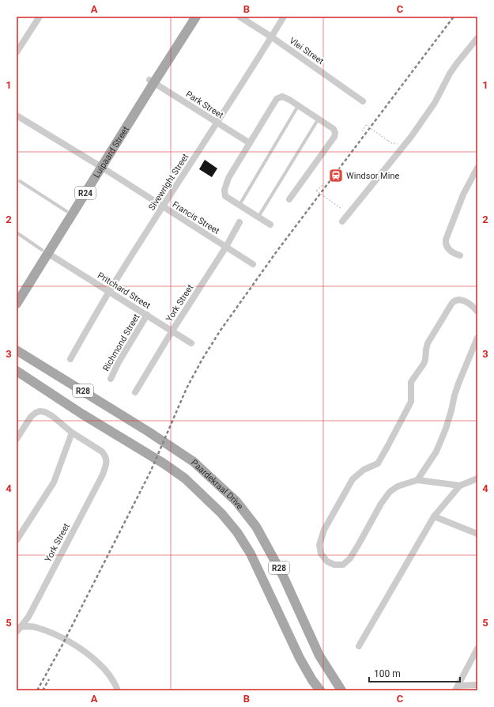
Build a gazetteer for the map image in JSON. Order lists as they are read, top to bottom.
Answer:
{
  "streets": {
    "main road": [
      "Luipaard Street",
      "R24",
      "R28",
      "Paardekraal Drive"
    ],
    "street": [
      "Vlei Street",
      "Park Street",
      "Sivewright Street",
      "Francis Street",
      "Pritchard Street",
      "York Street",
      "Richmond Street"
    ]
  },
  "crossings": [
    ["Vlei Street", "Sivewright Street"],
    ["Park Street", "Luipaard Street"],
    ["Park Street", "Sivewright Street"],
    ["Luipaard Street", "Francis Street"],
    ["Luipaard Street", "Pritchard Street"],
    ["Sivewright Street", "Francis Street"],
    ["Sivewright Street", "Pritchard Street"],
    ["Francis Street", "York Street"],
    ["Pritchard Street", "York Street"],
    ["Pritchard Street", "Richmond Street"]
  ],
  "places": {
    "station": ["Windsor Mine"]
  },
  "scale_bar": "100 m",
  "grid": {
    "columns": ["A", "B", "C"],
    "rows": [
      "1",
      "2",
      "3",
      "4",
      "5"
    ]
  }
}
